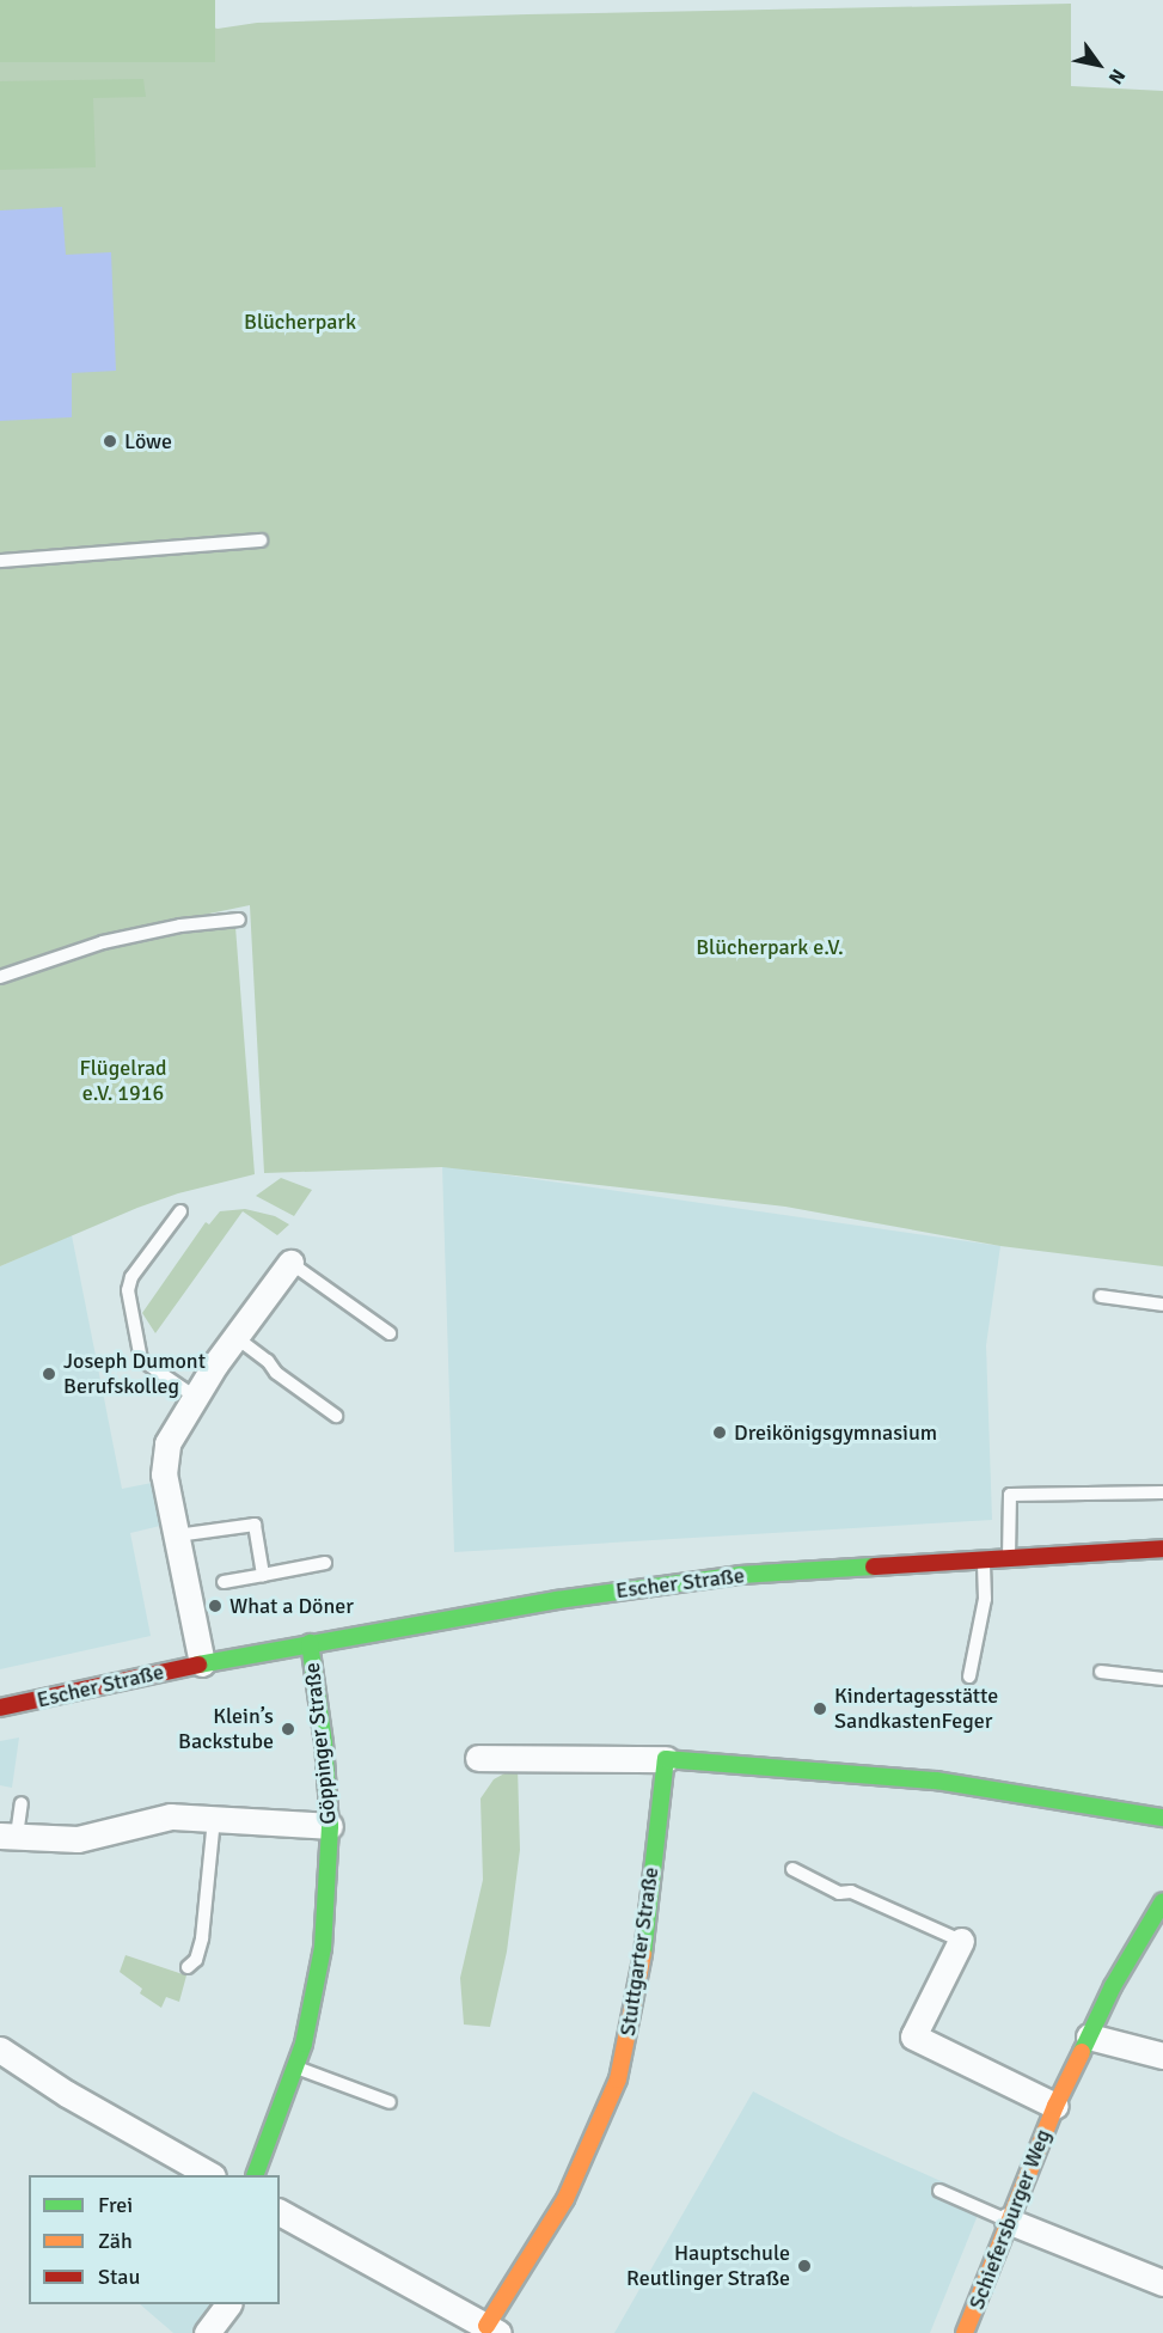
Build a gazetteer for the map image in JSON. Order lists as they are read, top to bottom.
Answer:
{
  "streets": {
    "street": [
      "Escher Straße",
      "Göppinger Straße",
      "Stuttgarter Straße",
      "Schiefersburger Weg"
    ]
  },
  "crossings": [
    ["Escher Straße", "Göppinger Straße"]
  ],
  "parks": ["Blücherpark", "Blücherpark e.V.", "Flügelrad e.V. 1916"],
  "places": [
    "Löwe",
    "Joseph Dumont Berufskolleg",
    "Dreikönigsgymnasium",
    "What a Döner",
    "Kindertagesstätte SandkastenFeger",
    "Klein’s Backstube",
    "Hauptschule Reutlinger Straße"
  ],
  "legend": ["Frei", "Zäh", "Stau"],
  "north": "bottom right"
}
